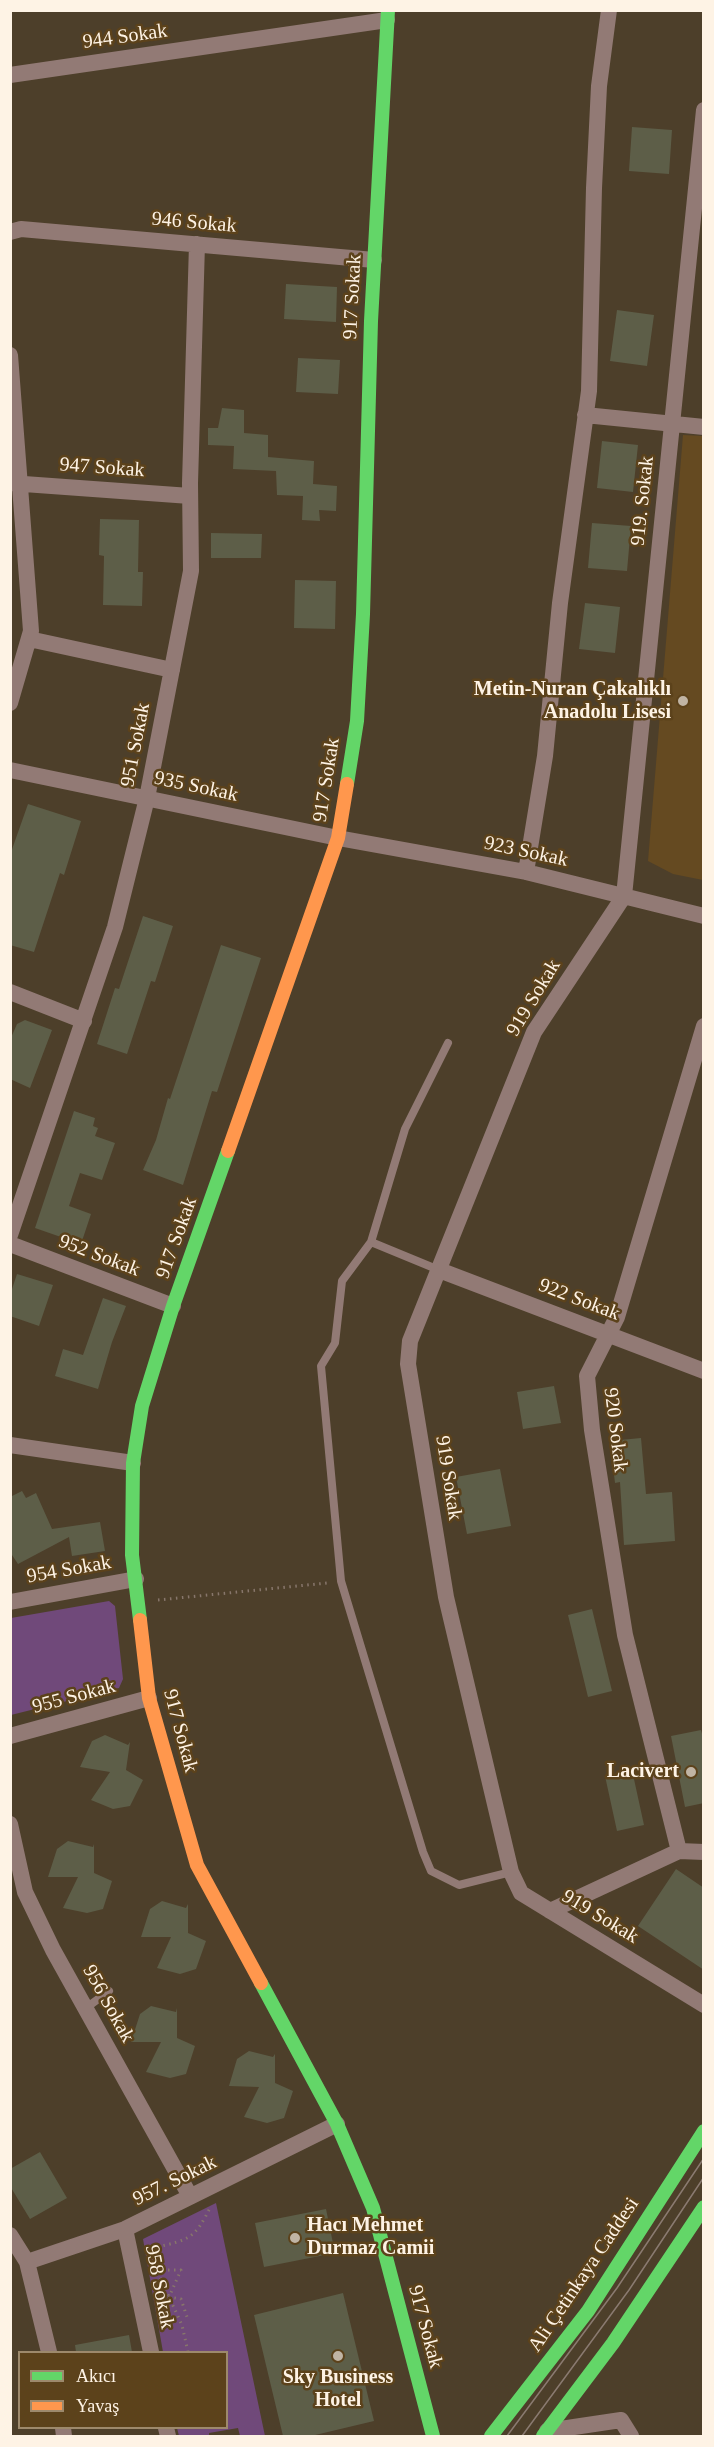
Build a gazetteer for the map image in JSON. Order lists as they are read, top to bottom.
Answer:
{
  "streets": {
    "street": [
      "944 Sokak",
      "946 Sokak",
      "917 Sokak",
      "947 Sokak",
      "919. Sokak",
      "951 Sokak",
      "935 Sokak",
      "923 Sokak",
      "919 Sokak",
      "952 Sokak",
      "922 Sokak",
      "920 Sokak",
      "954 Sokak",
      "955 Sokak",
      "956 Sokak",
      "957. Sokak",
      "Ali Çetinkaya Caddesi",
      "958 Sokak"
    ]
  },
  "crossings": [
    ["944 Sokak", "917 Sokak"],
    ["946 Sokak", "917 Sokak"],
    ["946 Sokak", "951 Sokak"],
    ["917 Sokak", "935 Sokak"],
    ["917 Sokak", "923 Sokak"],
    ["917 Sokak", "952 Sokak"],
    ["917 Sokak", "954 Sokak"],
    ["917 Sokak", "955 Sokak"],
    ["917 Sokak", "957. Sokak"],
    ["947 Sokak", "951 Sokak"],
    ["919. Sokak", "923 Sokak"],
    ["919. Sokak", "919 Sokak"],
    ["951 Sokak", "935 Sokak"],
    ["935 Sokak", "923 Sokak"],
    ["923 Sokak", "919 Sokak"],
    ["919 Sokak", "922 Sokak"],
    ["922 Sokak", "920 Sokak"],
    ["956 Sokak", "957. Sokak"],
    ["957. Sokak", "958 Sokak"]
  ],
  "places": [
    "Metin-Nuran Çakalıklı Anadolu Lisesi",
    "Lacivert",
    "Hacı Mehmet Durmaz Camii",
    "Sky Business Hotel"
  ],
  "legend": ["Akıcı", "Yavaş"]
}
